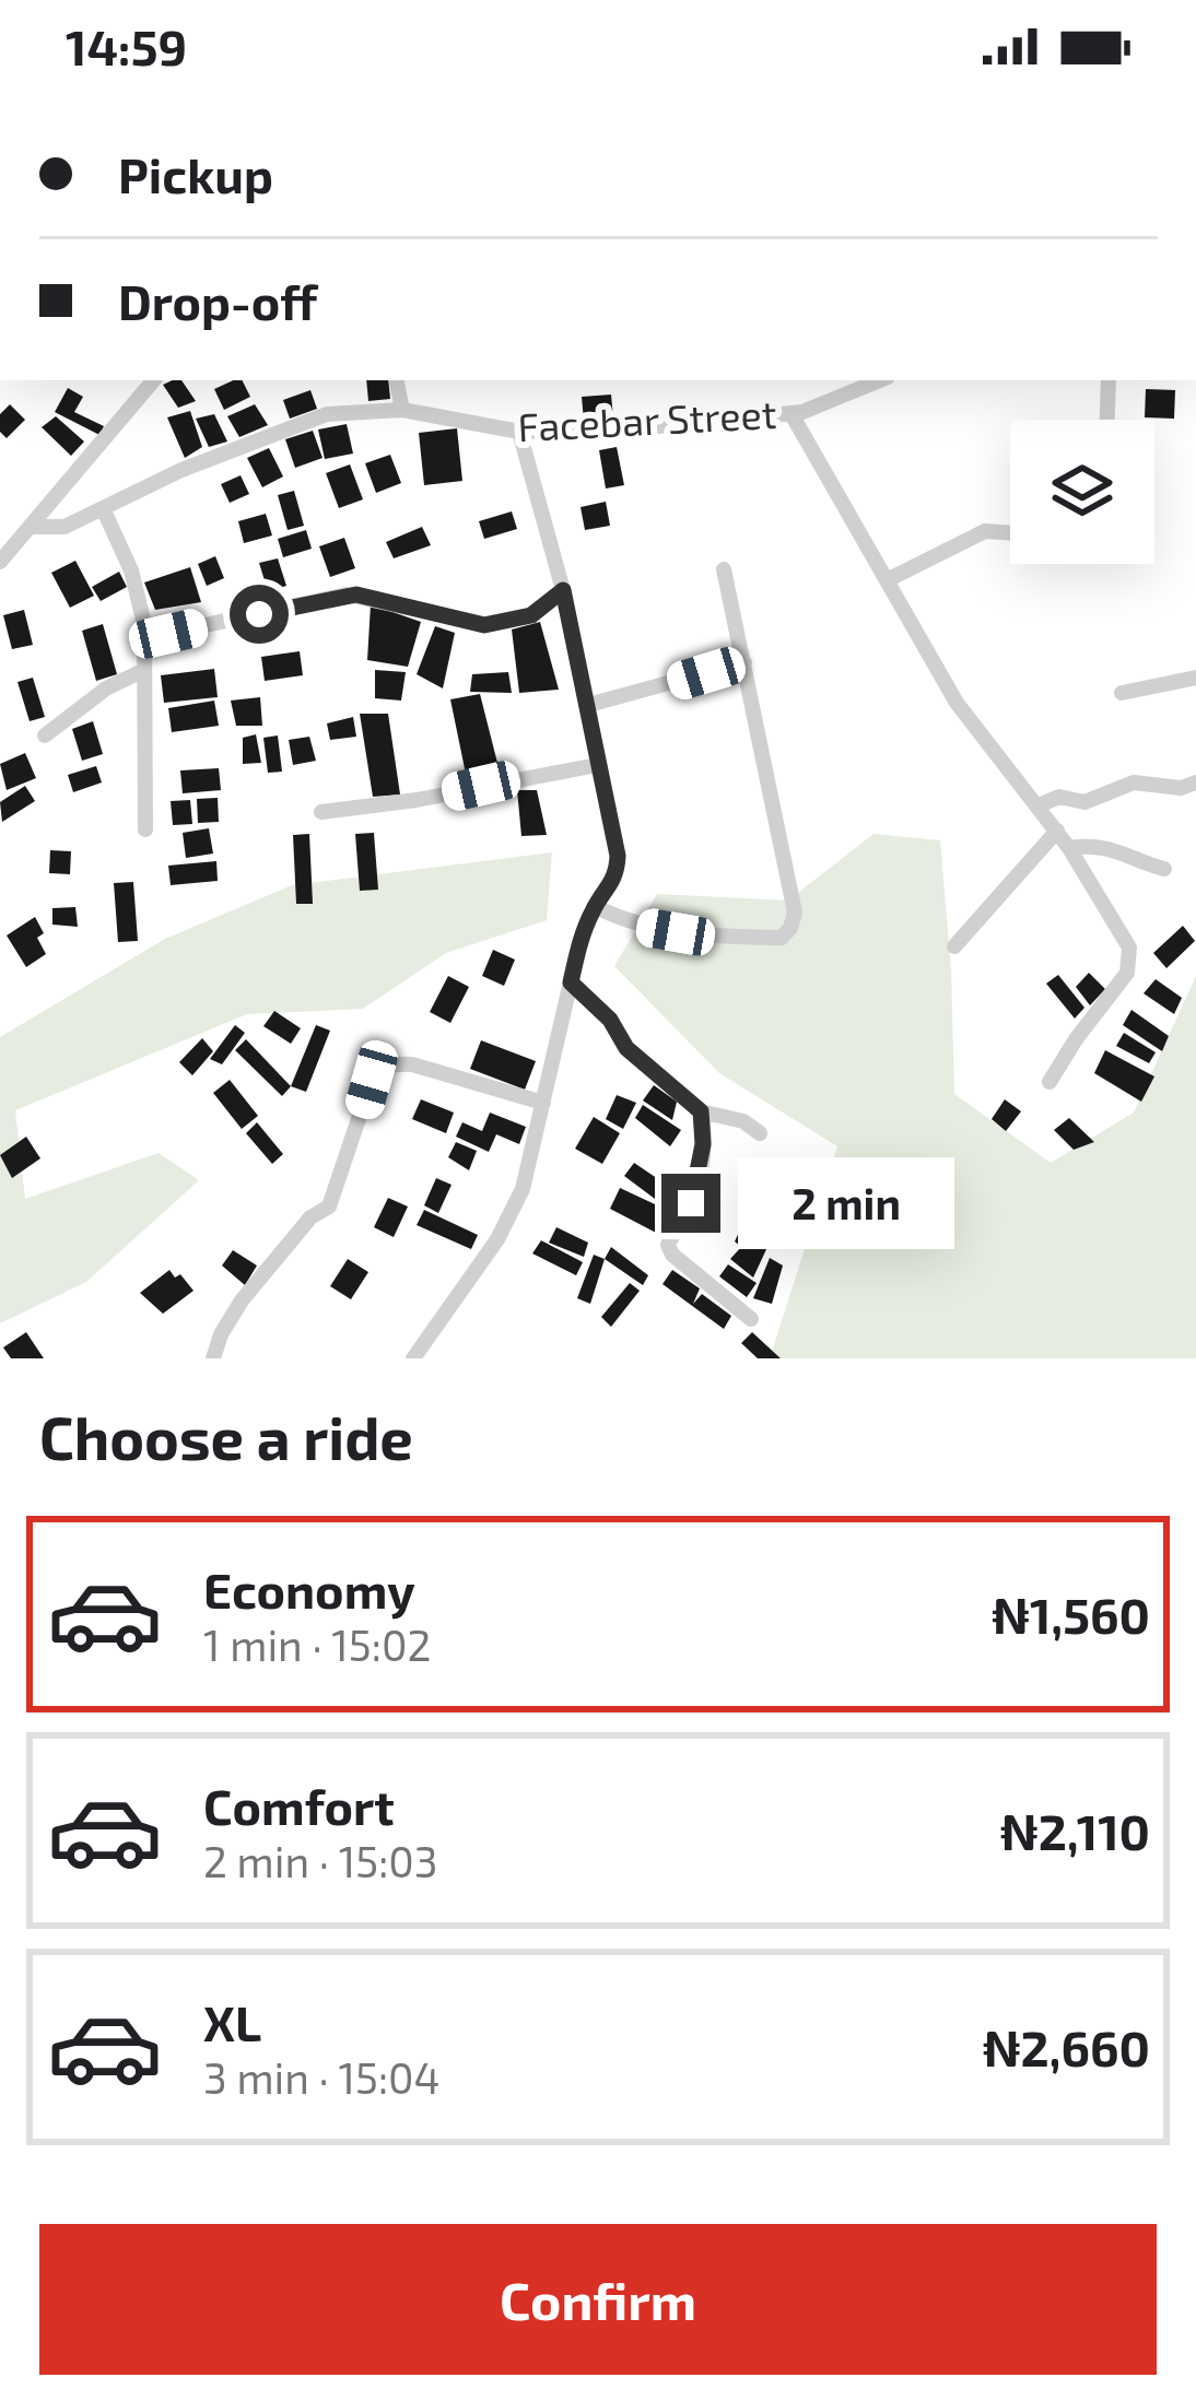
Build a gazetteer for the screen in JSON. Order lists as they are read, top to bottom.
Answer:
{
  "streets": {
    "street": ["Facebar Street"]
  },
  "page": {
    "status": "14:59",
    "banner": ["Pickup", "Drop-off"],
    "bubble": "2 min",
    "heading": "Choose a ride",
    "list": [
      {
        "name": "Economy",
        "note": "1 min · 15:02",
        "value": "₦1,560"
      },
      {
        "name": "Comfort",
        "note": "2 min · 15:03",
        "value": "₦2,110"
      },
      {
        "name": "XL",
        "note": "3 min · 15:04",
        "value": "₦2,660"
      }
    ],
    "buttons": "Confirm"
  }
}
